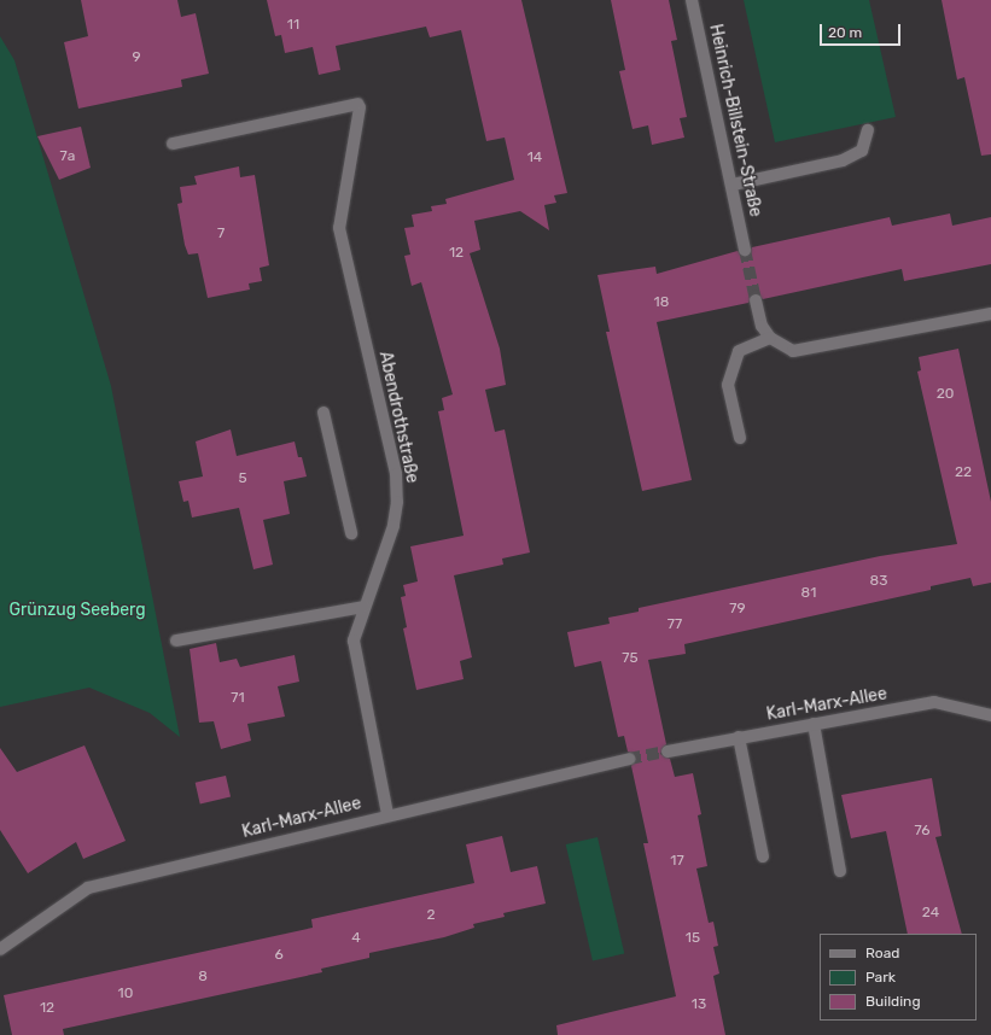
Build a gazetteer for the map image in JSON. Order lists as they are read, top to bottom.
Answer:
{
  "streets": {
    "street": ["Heinrich-Billstein-Straße", "Abendrothstraße", "Karl-Marx-Allee"]
  },
  "crossings": [
    ["Abendrothstraße", "Karl-Marx-Allee"]
  ],
  "parks": ["Grünzug Seeberg"],
  "house_numbers": [
    "11",
    "9",
    "7a",
    "14",
    "7",
    "12",
    "18",
    "20",
    "22",
    "5",
    "83",
    "81",
    "79",
    "77",
    "75",
    "71",
    "76",
    "17",
    "24",
    "2",
    "4",
    "15",
    "6",
    "8",
    "10",
    "13",
    "12"
  ],
  "legend": ["Road", "Park", "Building"],
  "scale_bar": "20 m"
}
